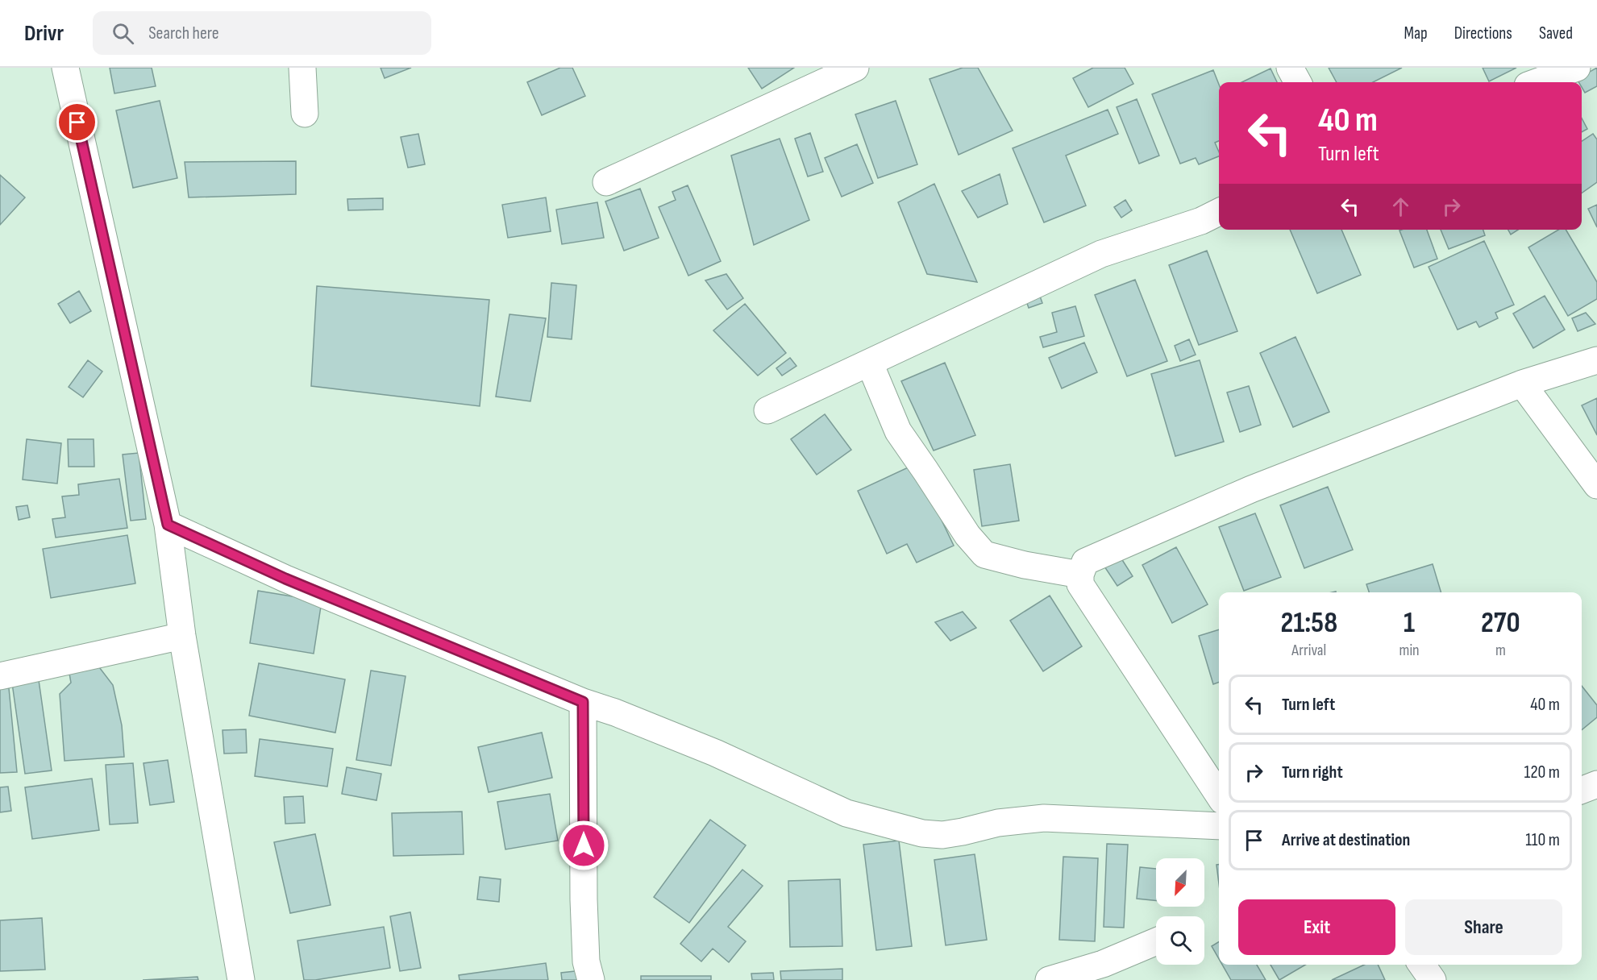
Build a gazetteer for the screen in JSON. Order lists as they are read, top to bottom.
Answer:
{
  "north": "bottom left",
  "page": {
    "header": "Drivr",
    "search": "Search here",
    "nav": ["Map", "Directions", "Saved"],
    "turn": ["40 m", "Turn left"],
    "eta": [
      "21:58",
      "Arrival",
      "1",
      "min",
      "270",
      "m"
    ],
    "list": [
      {
        "name": "Turn left",
        "value": "40 m"
      },
      {
        "name": "Turn right",
        "value": "120 m"
      },
      {
        "name": "Arrive at destination",
        "value": "110 m"
      }
    ],
    "buttons": ["Exit", "Share"]
  }
}
